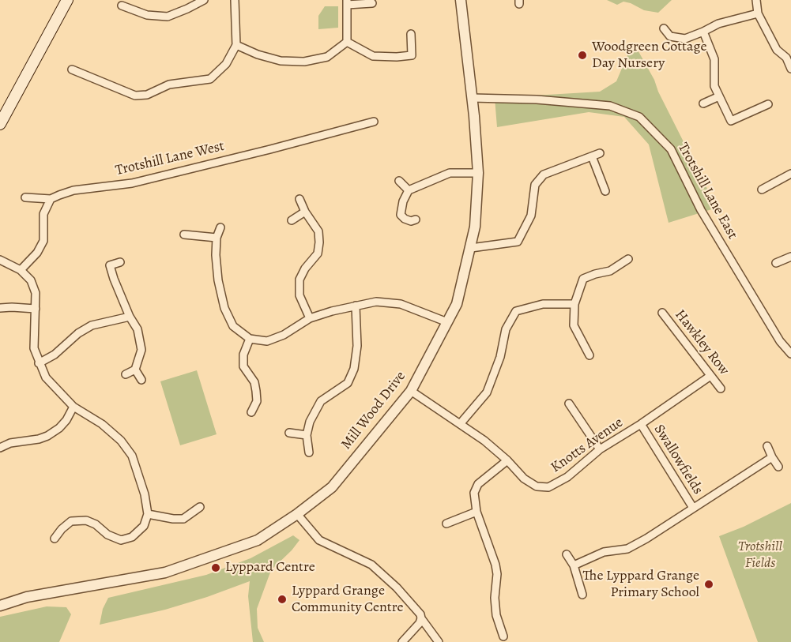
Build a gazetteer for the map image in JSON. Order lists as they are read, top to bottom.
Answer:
{
  "streets": {
    "street": [
      "Trotshill Lane West",
      "Trotshill Lane East",
      "Hawkley Row",
      "Mill Wood Drive",
      "Knotts Avenue",
      "Swallowfields"
    ]
  },
  "crossings": [
    ["Trotshill Lane East", "Mill Wood Drive"],
    ["Hawkley Row", "Knotts Avenue"],
    ["Mill Wood Drive", "Knotts Avenue"],
    ["Knotts Avenue", "Swallowfields"]
  ],
  "parks": ["Trotshill Fields"],
  "places": [
    "Woodgreen Cottage Day Nursery",
    "Lyppard Centre",
    "The Lyppard Grange Primary School",
    "Lyppard Grange Community Centre"
  ]
}
